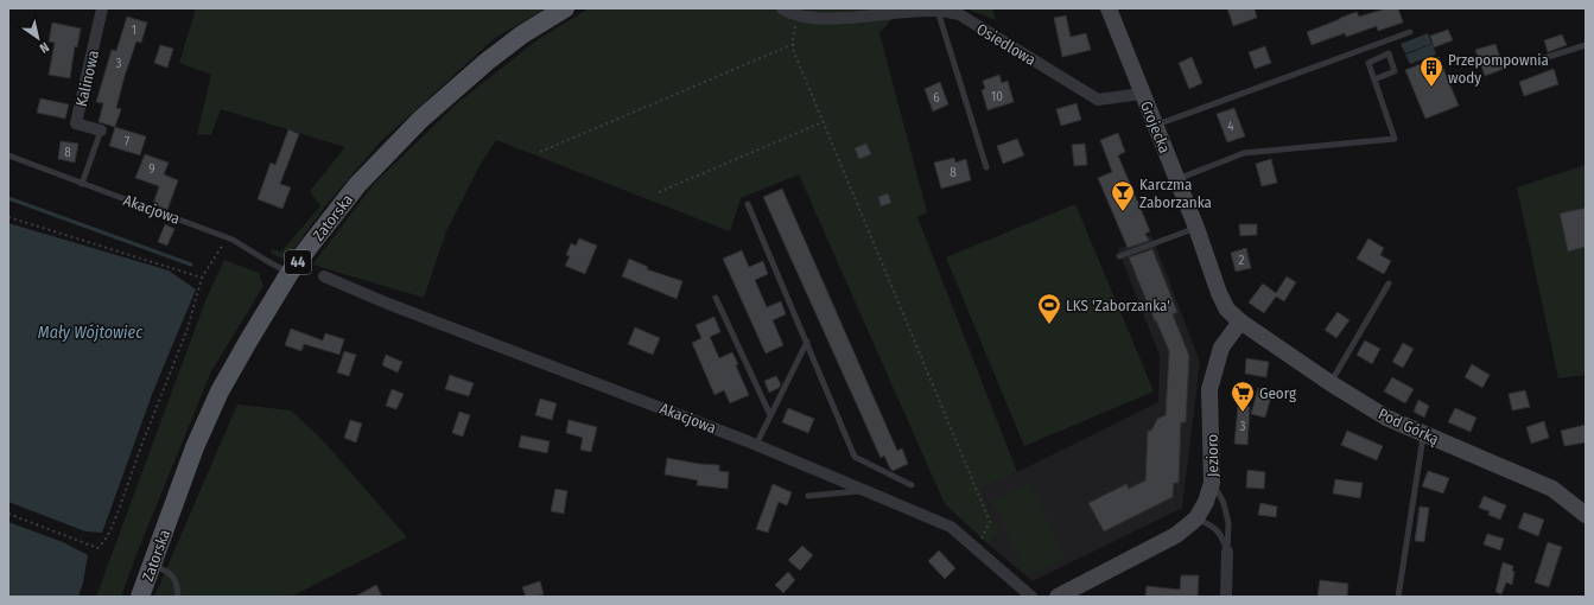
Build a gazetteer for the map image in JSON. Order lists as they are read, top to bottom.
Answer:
{
  "streets": {
    "main road": ["Zatorska", "44"],
    "street": [
      "Osiedlowa",
      "Kalinowa",
      "Grojecka",
      "Akacjowa",
      "Pod Górką",
      "Jezioro"
    ]
  },
  "crossings": [
    ["Osiedlowa", "Grojecka"],
    ["Grojecka", "Pod Górką"],
    ["Grojecka", "Jezioro"],
    ["Akacjowa", "Zatorska"],
    ["Pod Górką", "Jezioro"]
  ],
  "water": ["Mały Wójtowiec"],
  "places": {
    "building": ["Przepompownia wody"],
    "bar": ["Karczma Zaborzanka"],
    "sports": ["LKS 'Zaborzanka'"],
    "supermarket": ["Georg"]
  },
  "house_numbers": [
    "1",
    "3",
    "10",
    "6",
    "4",
    "7",
    "8",
    "9",
    "8",
    "2",
    "3"
  ],
  "north": "bottom right"
}
